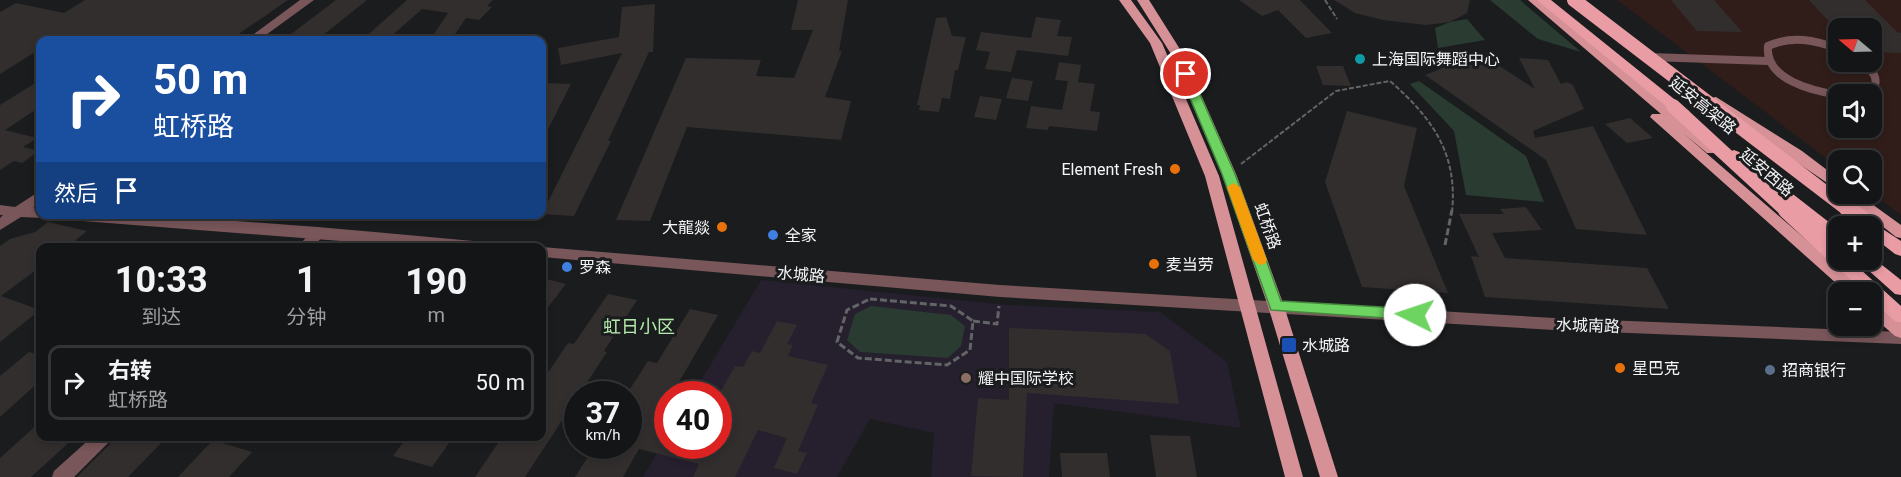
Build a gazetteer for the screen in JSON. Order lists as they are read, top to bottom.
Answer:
{
  "streets": {
    "highway": ["延安高架路"],
    "main road": ["延安西路", "虹桥路"],
    "street": ["水城路", "水城南路"]
  },
  "crossings": [
    ["延安高架路", "延安西路"],
    ["虹桥路", "水城路"],
    ["虹桥路", "水城南路"],
    ["水城路", "水城南路"]
  ],
  "districts": ["虹日小区"],
  "places": {
    "other": [
      "上海国际舞蹈中心",
      "Element Fresh",
      "大龍燚",
      "全家",
      "麦当劳",
      "罗森",
      "星巴克",
      "招商银行",
      "耀中国际学校"
    ],
    "transit": ["水城路"]
  },
  "north": "left",
  "page": {
    "map_buttons": ["+", "−"],
    "turn": ["50 m", "虹桥路"],
    "then": "然后",
    "eta": [
      "10:33",
      "到达",
      "1",
      "分钟",
      "190",
      "m"
    ],
    "list": [
      {
        "name": "右转",
        "note": "虹桥路",
        "value": "50 m"
      }
    ],
    "speed": "37 km/h",
    "limit": "40"
  }
}
